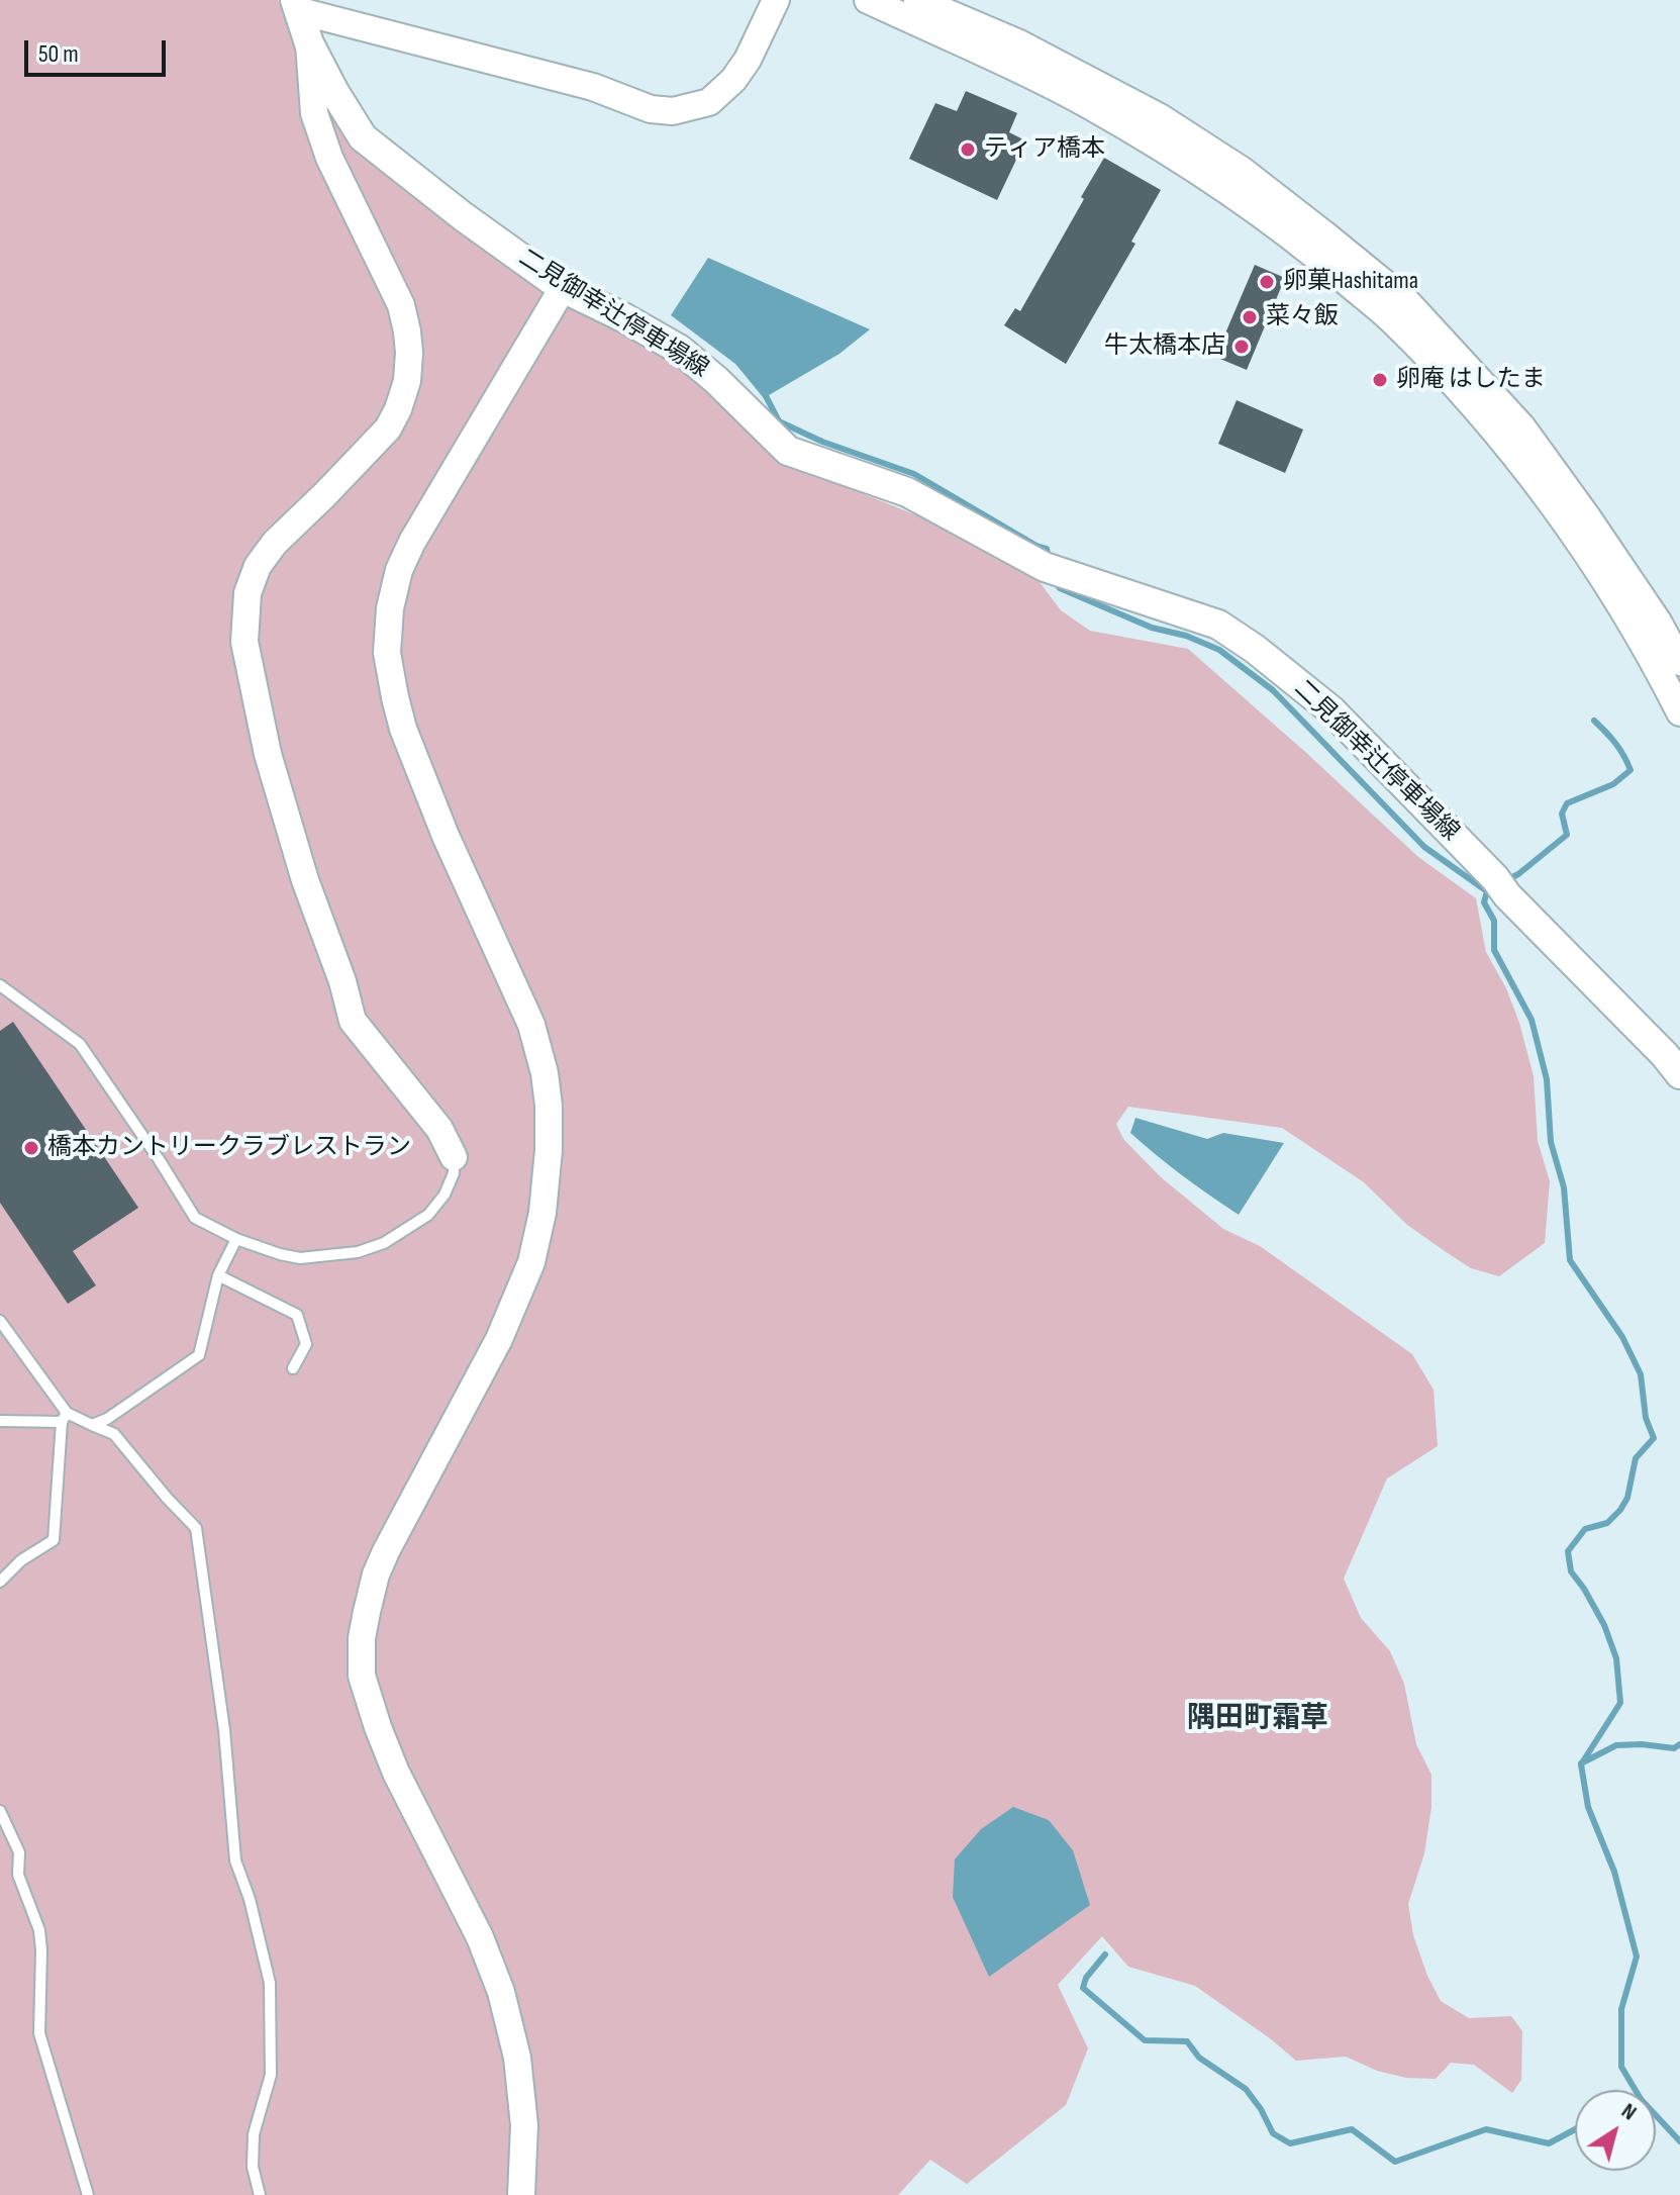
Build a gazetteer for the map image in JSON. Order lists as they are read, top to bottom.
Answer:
{
  "streets": {
    "main road": ["二見御幸辻停車場線"]
  },
  "districts": ["隅田町霜草"],
  "places": [
    "ティア橋本",
    "卵菓Hashitama",
    "菜々飯",
    "牛太橋本店",
    "卵庵 はしたま",
    "橋本カントリークラブレストラン"
  ],
  "scale_bar": "50 m",
  "north": "top right"
}
